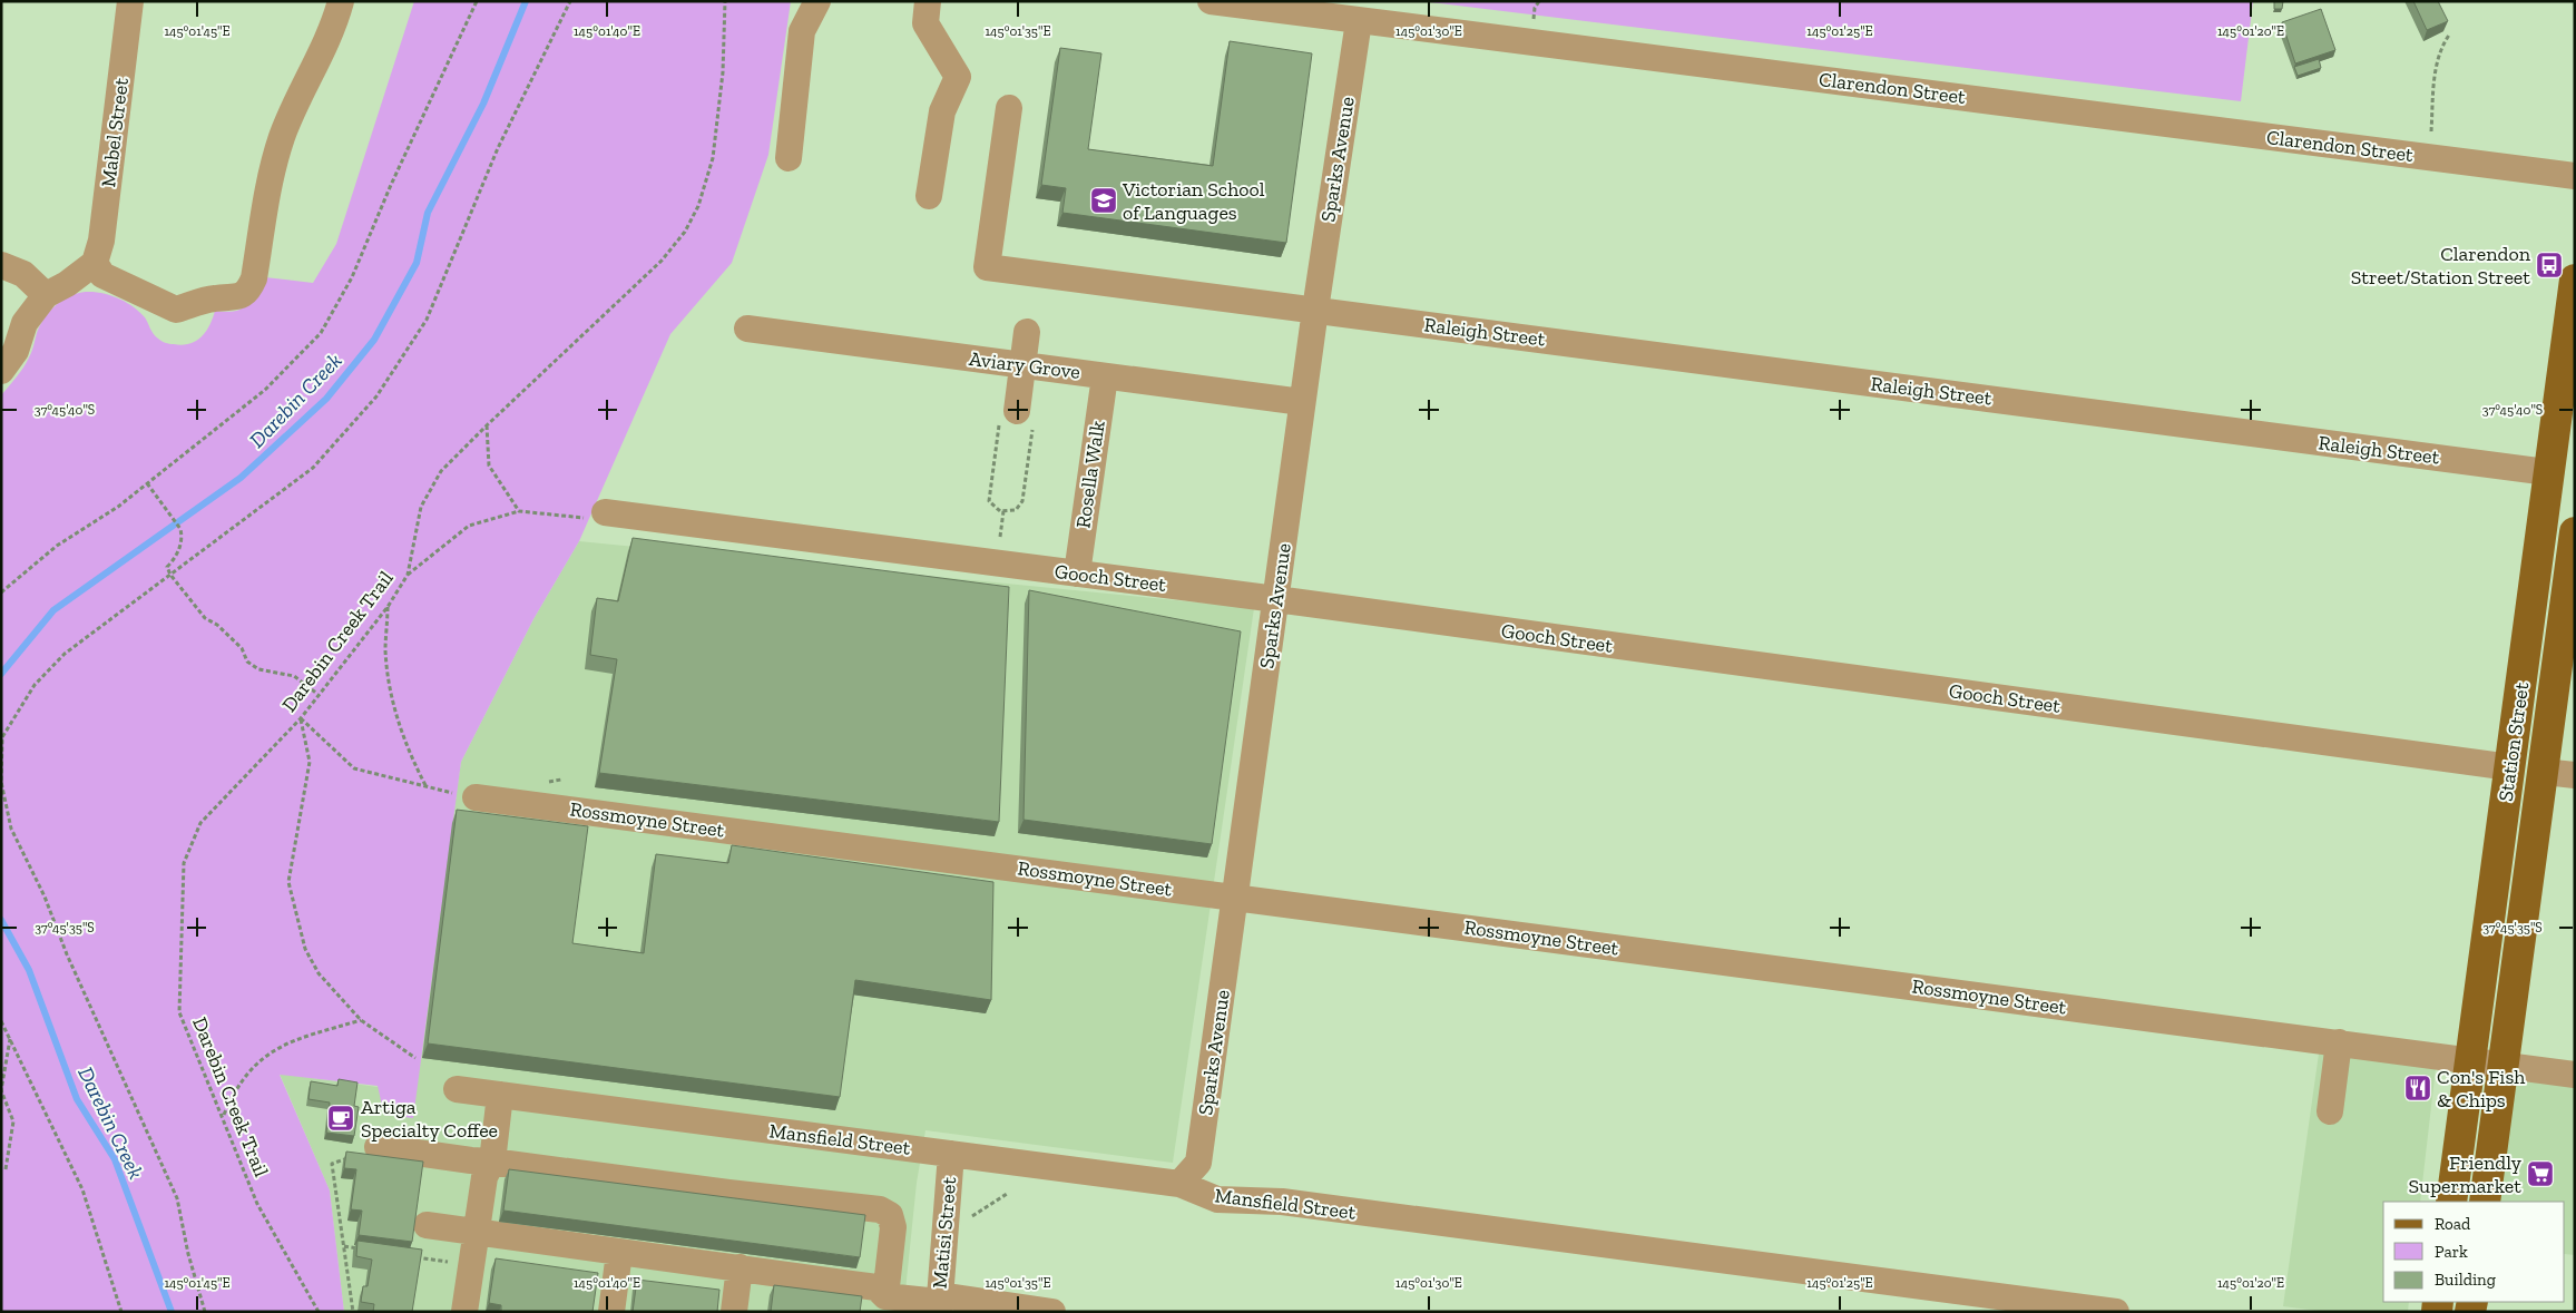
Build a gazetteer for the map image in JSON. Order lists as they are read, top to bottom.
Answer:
{
  "streets": {
    "main road": ["Station Street"],
    "street": [
      "Clarendon Street",
      "Mabel Street",
      "Sparks Avenue",
      "Raleigh Street",
      "Aviary Grove",
      "Rosella Walk",
      "Gooch Street",
      "Rossmoyne Street",
      "Mansfield Street",
      "Matisi Street"
    ],
    "path": ["Darebin Creek Trail"]
  },
  "crossings": [
    ["Clarendon Street", "Sparks Avenue"],
    ["Sparks Avenue", "Raleigh Street"],
    ["Sparks Avenue", "Aviary Grove"],
    ["Sparks Avenue", "Gooch Street"],
    ["Sparks Avenue", "Rossmoyne Street"],
    ["Sparks Avenue", "Mansfield Street"],
    ["Raleigh Street", "Station Street"],
    ["Aviary Grove", "Rosella Walk"],
    ["Rosella Walk", "Gooch Street"],
    ["Gooch Street", "Station Street"],
    ["Station Street", "Rossmoyne Street"],
    ["Mansfield Street", "Matisi Street"]
  ],
  "water": ["Darebin Creek"],
  "places": {
    "school or university": ["Victorian School of Languages"],
    "bus stop": ["Clarendon Street/Station Street"],
    "restaurant": ["Con's Fish & Chips"],
    "cafe": ["Artiga Specialty Coffee"],
    "supermarket": ["Friendly Supermarket"]
  },
  "legend": ["Road", "Park", "Building"],
  "coordinates": [
    "145°01'45\"E",
    "145°01'40\"E",
    "145°01'35\"E",
    "145°01'30\"E",
    "145°01'25\"E",
    "145°01'20\"E",
    "37°45'40\"S",
    "37°45'35\"S"
  ]
}
